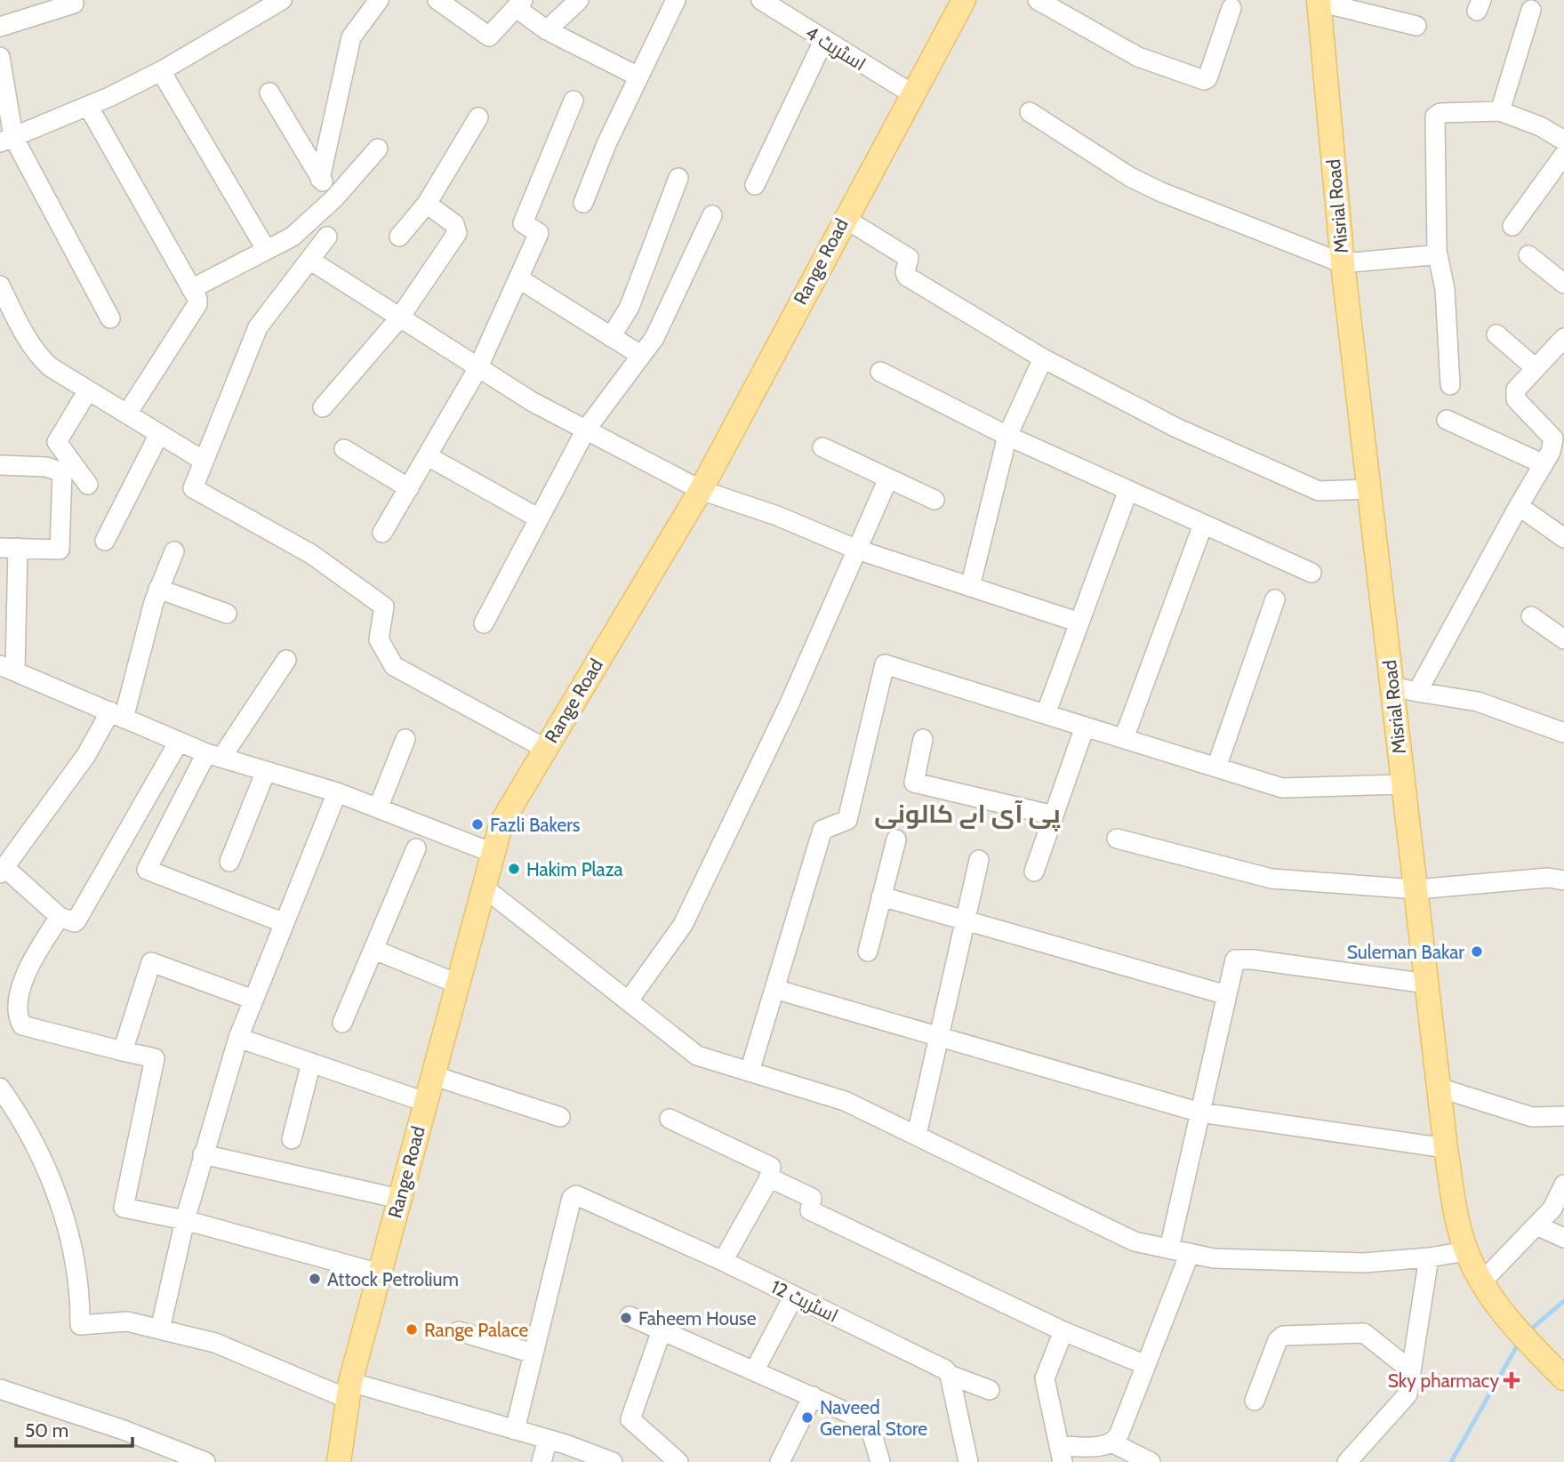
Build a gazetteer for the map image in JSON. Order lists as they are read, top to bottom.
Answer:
{
  "streets": {
    "main road": ["Misrial Road", "Range Road"],
    "street": ["اسٹریٹ 4", "اسٹریٹ 12"]
  },
  "crossings": [
    ["اسٹریٹ 4", "Range Road"]
  ],
  "districts": ["پی آی اے کالونی"],
  "places": {
    "other": [
      "Fazli Bakers",
      "Hakim Plaza",
      "Suleman Bakar",
      "Attock Petrolium",
      "Faheem House",
      "Range Palace",
      "Naveed General Store"
    ],
    "health": ["Sky pharmacy"]
  },
  "scale_bar": "50 m"
}
